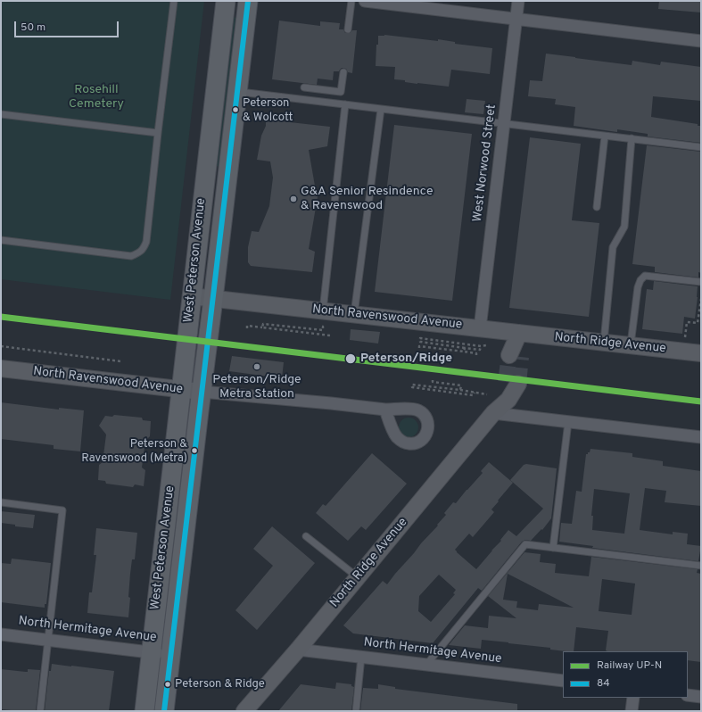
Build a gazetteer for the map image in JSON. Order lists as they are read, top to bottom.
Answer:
{
  "streets": {
    "main road": ["West Peterson Avenue", "North Ravenswood Avenue", "North Ridge Avenue"],
    "street": ["West Norwood Street", "North Hermitage Avenue"]
  },
  "crossings": [
    ["West Norwood Street", "North Ravenswood Avenue"],
    ["West Peterson Avenue", "North Ravenswood Avenue"],
    ["West Peterson Avenue", "North Hermitage Avenue"],
    ["North Ravenswood Avenue", "North Ridge Avenue"],
    ["North Ridge Avenue", "North Hermitage Avenue"]
  ],
  "parks": ["Rosehill Cemetery"],
  "places": [
    "Peterson & Wolcott",
    "G&A Senior Resindence & Ravenswood",
    "Peterson/Ridge",
    "Peterson/Ridge Metra Station",
    "Peterson & Ravenswood (Metra)",
    "Peterson & Ridge"
  ],
  "lines": ["transit line 84", "rail line UP-N"],
  "legend": ["Railway UP-N", "84"],
  "scale_bar": "50 m"
}
